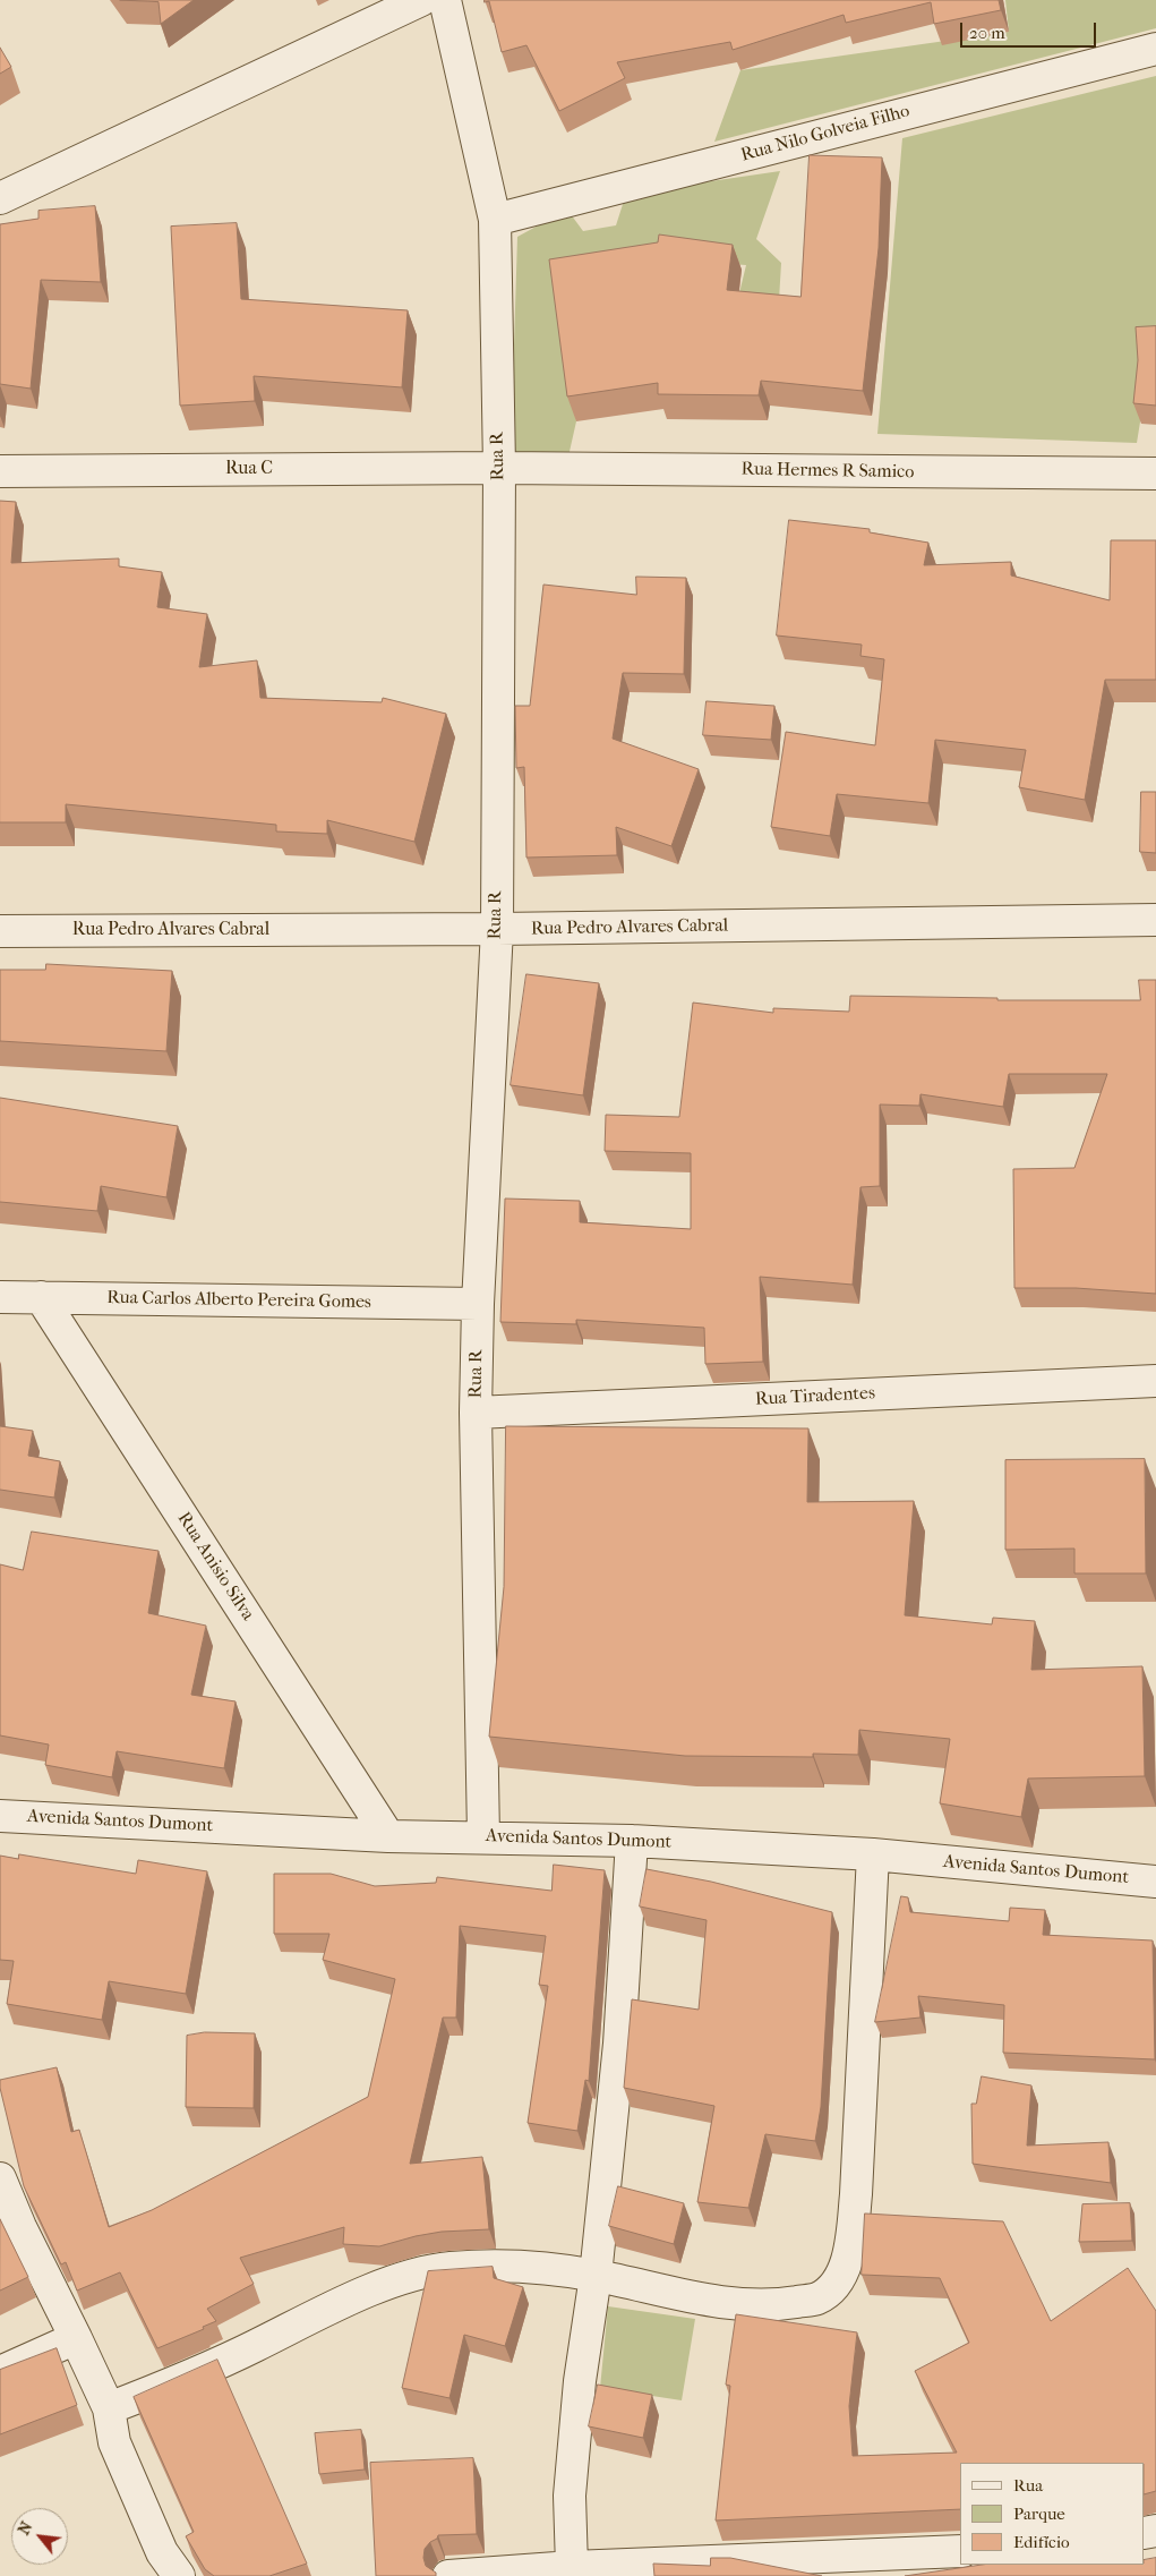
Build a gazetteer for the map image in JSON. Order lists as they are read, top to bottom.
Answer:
{
  "streets": {
    "street": [
      "Rua Nilo Golveia Filho",
      "Rua R",
      "Rua C",
      "Rua Hermes R Samico",
      "Rua Pedro Alvares Cabral",
      "Rua Carlos Alberto Pereira Gomes",
      "Rua Tiradentes",
      "Rua Anisio Silva",
      "Avenida Santos Dumont"
    ]
  },
  "crossings": [
    ["Rua Nilo Golveia Filho", "Rua R"],
    ["Rua R", "Rua C"],
    ["Rua R", "Rua Hermes R Samico"],
    ["Rua R", "Rua Pedro Alvares Cabral"],
    ["Rua R", "Rua Carlos Alberto Pereira Gomes"],
    ["Rua R", "Rua Tiradentes"],
    ["Rua R", "Avenida Santos Dumont"],
    ["Rua C", "Rua Hermes R Samico"],
    ["Rua Carlos Alberto Pereira Gomes", "Rua Anisio Silva"],
    ["Rua Anisio Silva", "Avenida Santos Dumont"]
  ],
  "legend": ["Rua", "Parque", "Edifício"],
  "scale_bar": "20 m",
  "north": "top left"
}
